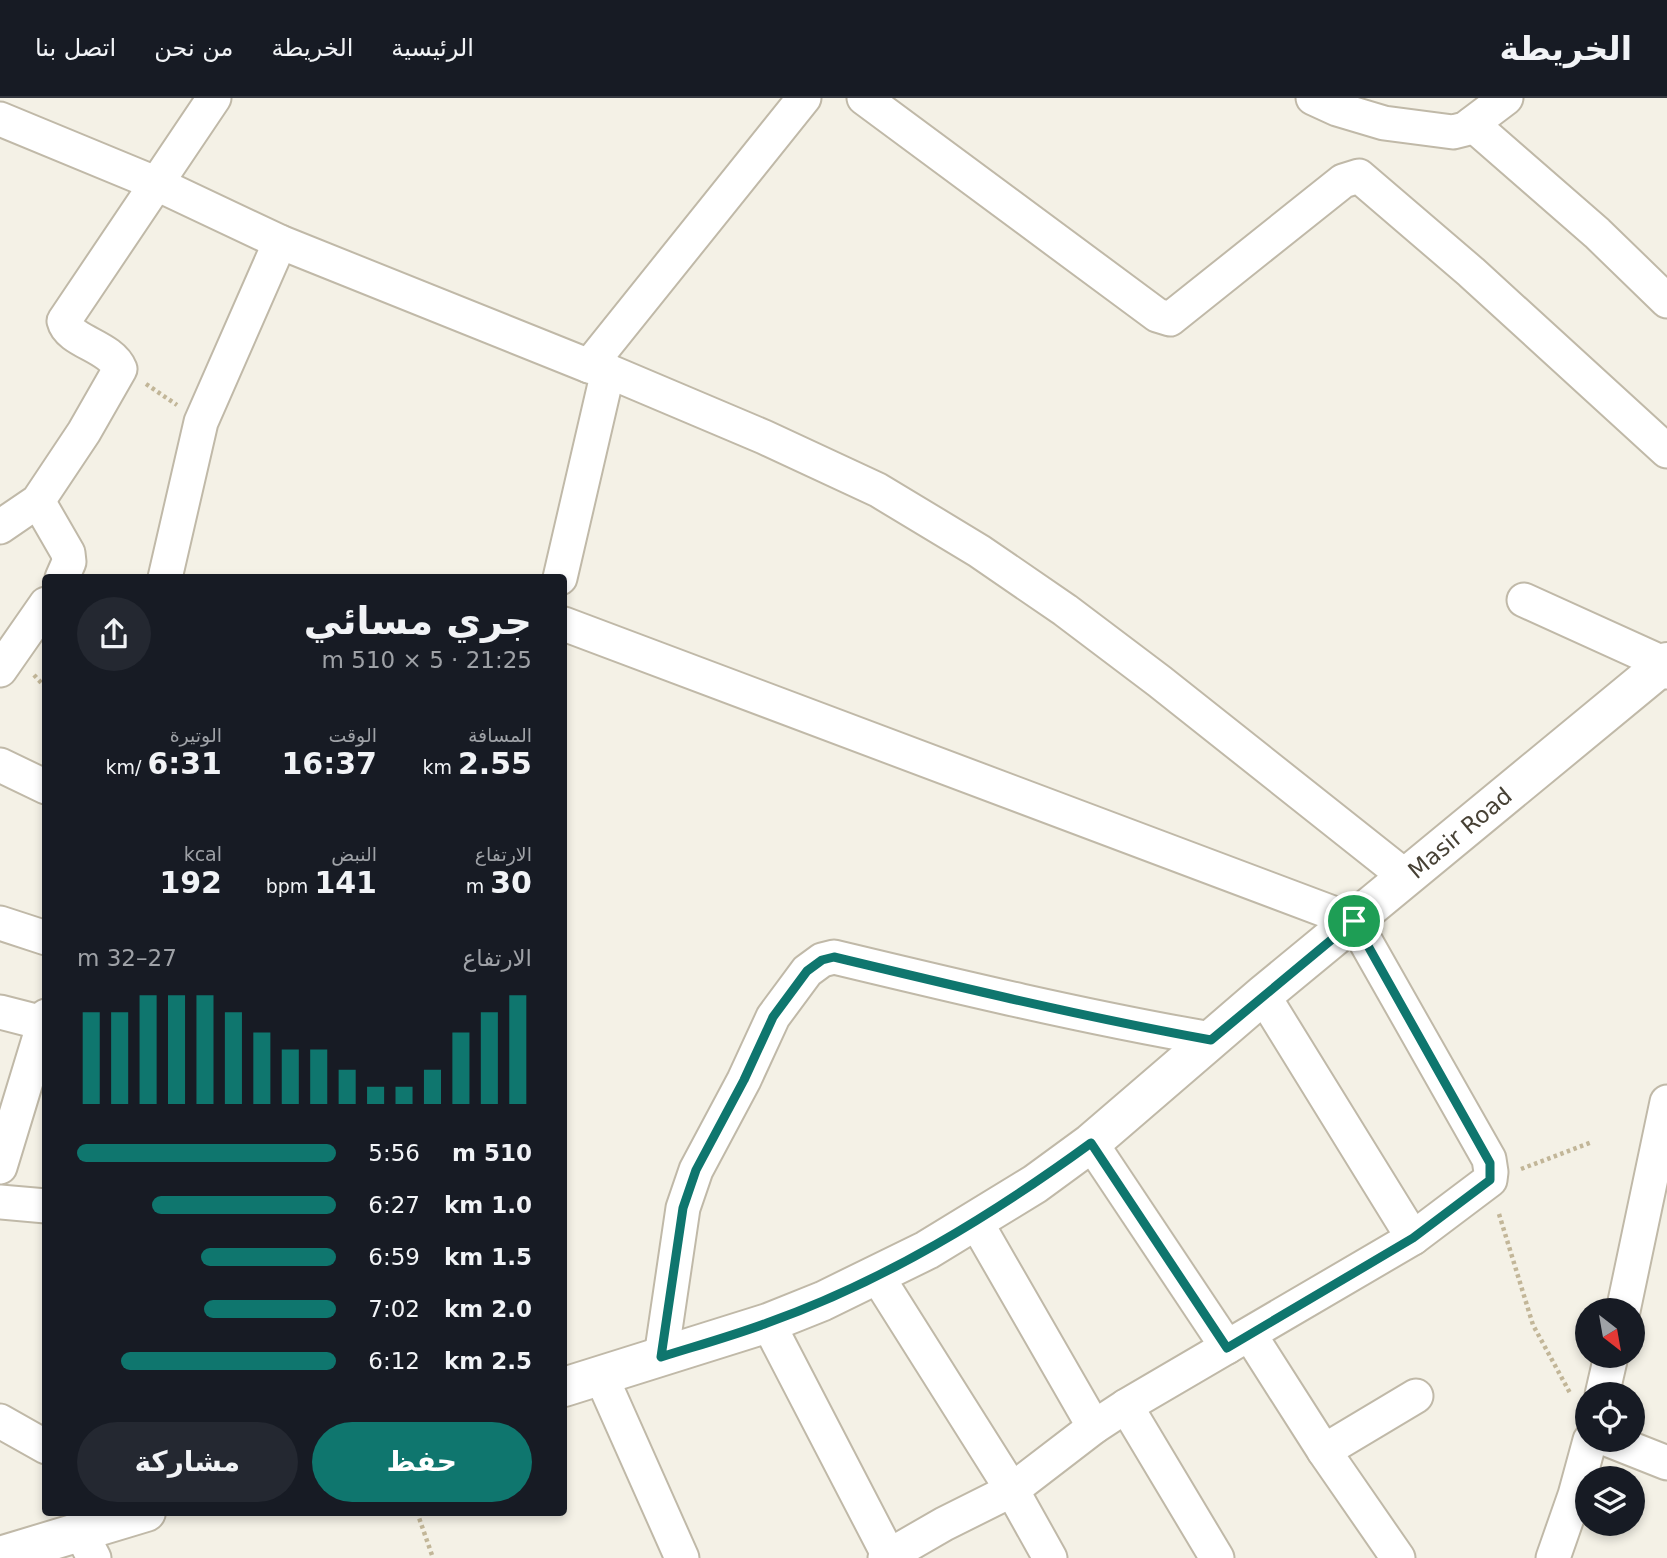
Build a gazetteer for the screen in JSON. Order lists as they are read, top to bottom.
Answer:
{
  "streets": {
    "street": ["Masir Road"]
  },
  "north": "bottom right",
  "page": {
    "header": "الخريطة",
    "nav": [
      "الرئيسية",
      "الخريطة",
      "من نحن",
      "اتصل بنا"
    ],
    "heading": ["جري مسائي", "21:25 · 5 × 510 m"],
    "stats": [
      ["المسافة", "2.55 km"],
      ["الوقت", "16:37"],
      ["الوتيرة", "6:31 /km"],
      ["الارتفاع", "30 m"],
      ["النبض", "141 bpm"],
      ["kcal", "192"]
    ],
    "chart": ["الارتفاع", "27–32 m"],
    "list": [
      {
        "name": "510 m",
        "note": "5:56"
      },
      {
        "name": "1.0 km",
        "note": "6:27"
      },
      {
        "name": "1.5 km",
        "note": "6:59"
      },
      {
        "name": "2.0 km",
        "note": "7:02"
      },
      {
        "name": "2.5 km",
        "note": "6:12"
      }
    ],
    "buttons": ["حفظ", "مشاركة"]
  }
}
